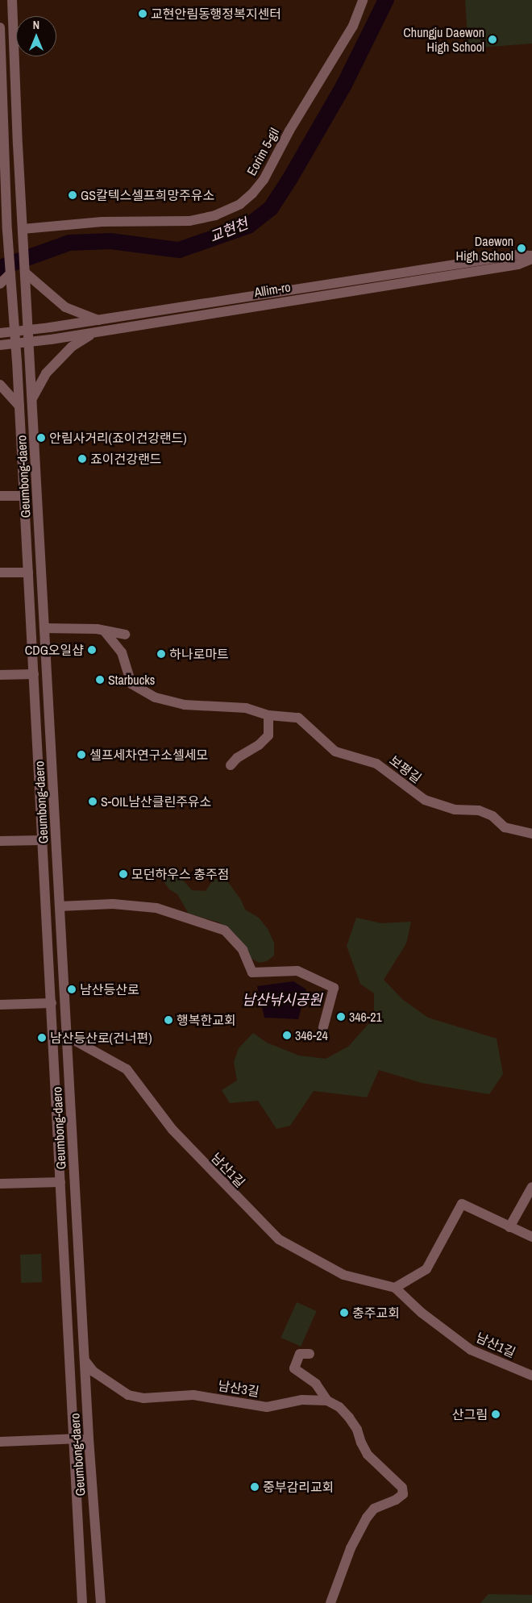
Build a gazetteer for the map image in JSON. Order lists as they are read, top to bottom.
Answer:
{
  "streets": {
    "street": [
      "Eorim 5-gil",
      "Allim-ro",
      "Geumbong-daero",
      "보평길",
      "남산1길",
      "남산3길"
    ]
  },
  "crossings": [
    ["Eorim 5-gil", "Geumbong-daero"],
    ["Allim-ro", "Geumbong-daero"],
    ["Geumbong-daero", "남산1길"],
    ["Geumbong-daero", "남산3길"]
  ],
  "water": ["교현천", "남산낚시공원"],
  "places": [
    "교현안림동행정복지센터",
    "Chungju Daewon High School",
    "GS칼텍스셀프희망주유소",
    "Daewon High School",
    "안림사거리(죠이건강랜드)",
    "죠이건강랜드",
    "CDG오일샵",
    "하나로마트",
    "Starbucks",
    "셀프세차연구소셀세모",
    "S-OIL남산클린주유소",
    "모던하우스 충주점",
    "남산등산로",
    "346-21",
    "행복한교회",
    "346-24",
    "남산등산로(건너편)",
    "충주교회",
    "산그림",
    "중부감리교회"
  ],
  "north": "top"
}
